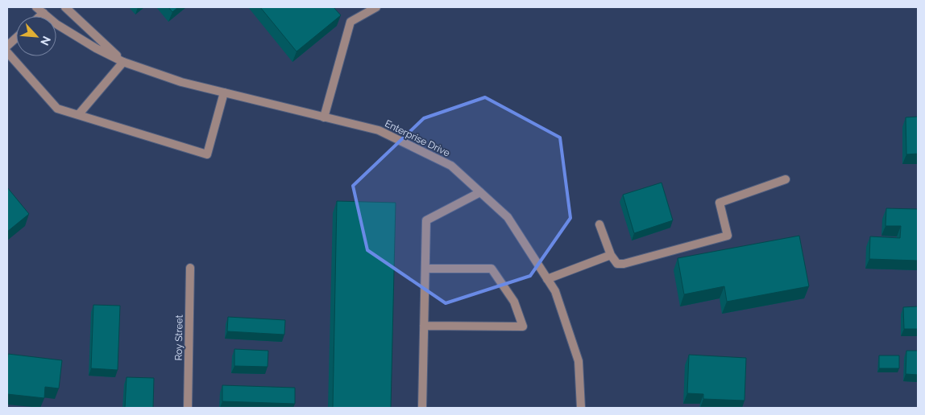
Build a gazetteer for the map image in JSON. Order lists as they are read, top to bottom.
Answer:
{
  "streets": {
    "street": ["Enterprise Drive", "Roy Street"]
  },
  "north": "bottom right"
}
